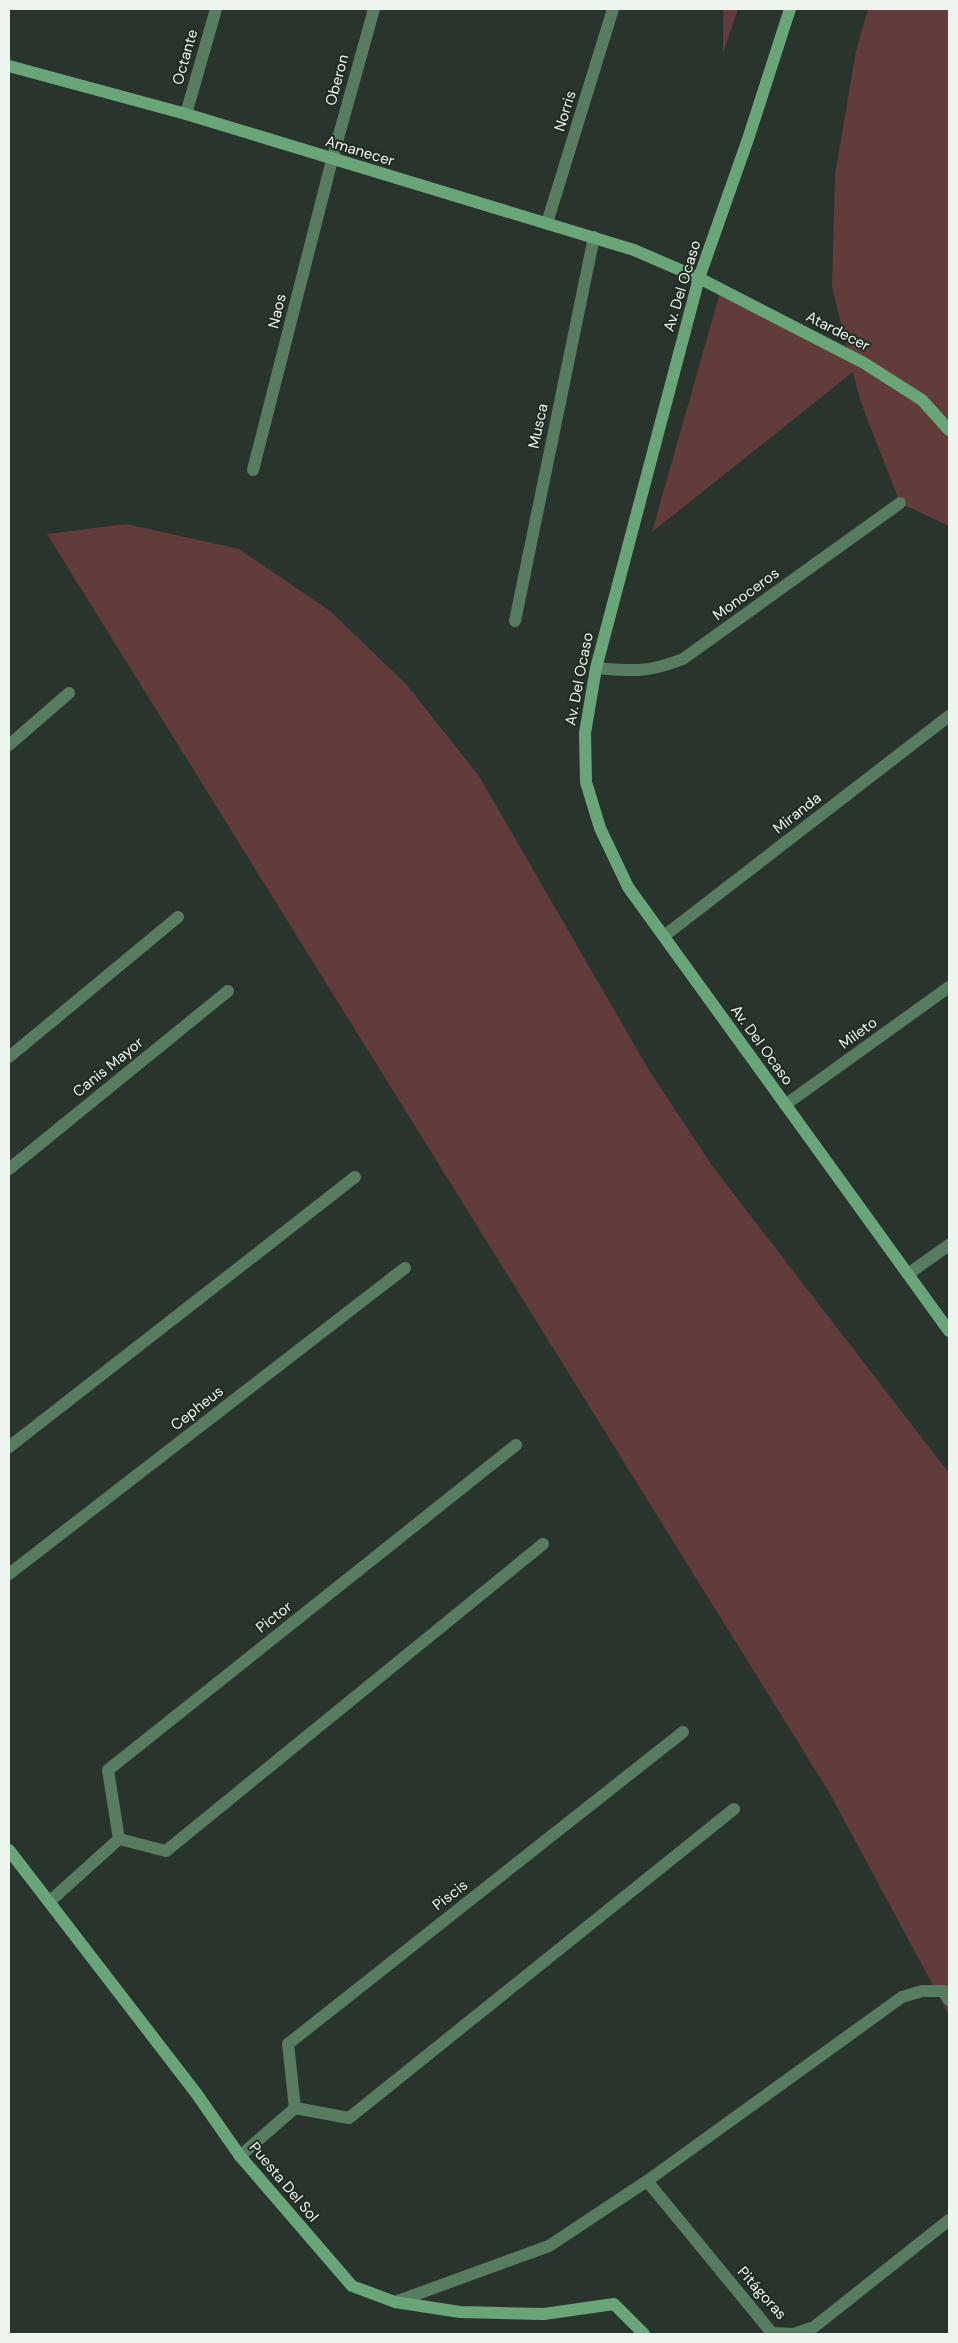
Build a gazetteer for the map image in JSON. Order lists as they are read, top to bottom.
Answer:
{
  "streets": {
    "street": [
      "Octante",
      "Oberon",
      "Norris",
      "Amanecer",
      "Av. Del Ocaso",
      "Naos",
      "Atardecer",
      "Musca",
      "Monoceros",
      "Miranda",
      "Mileto",
      "Canis Mayor",
      "Cepheus",
      "Pictor",
      "Piscis",
      "Puesta Del Sol",
      "Pitágoras"
    ]
  },
  "crossings": [
    ["Octante", "Amanecer"],
    ["Oberon", "Amanecer"],
    ["Oberon", "Naos"],
    ["Norris", "Amanecer"],
    ["Amanecer", "Av. Del Ocaso"],
    ["Amanecer", "Naos"],
    ["Amanecer", "Atardecer"],
    ["Amanecer", "Musca"],
    ["Av. Del Ocaso", "Atardecer"],
    ["Av. Del Ocaso", "Monoceros"],
    ["Av. Del Ocaso", "Miranda"],
    ["Av. Del Ocaso", "Mileto"]
  ]
}
